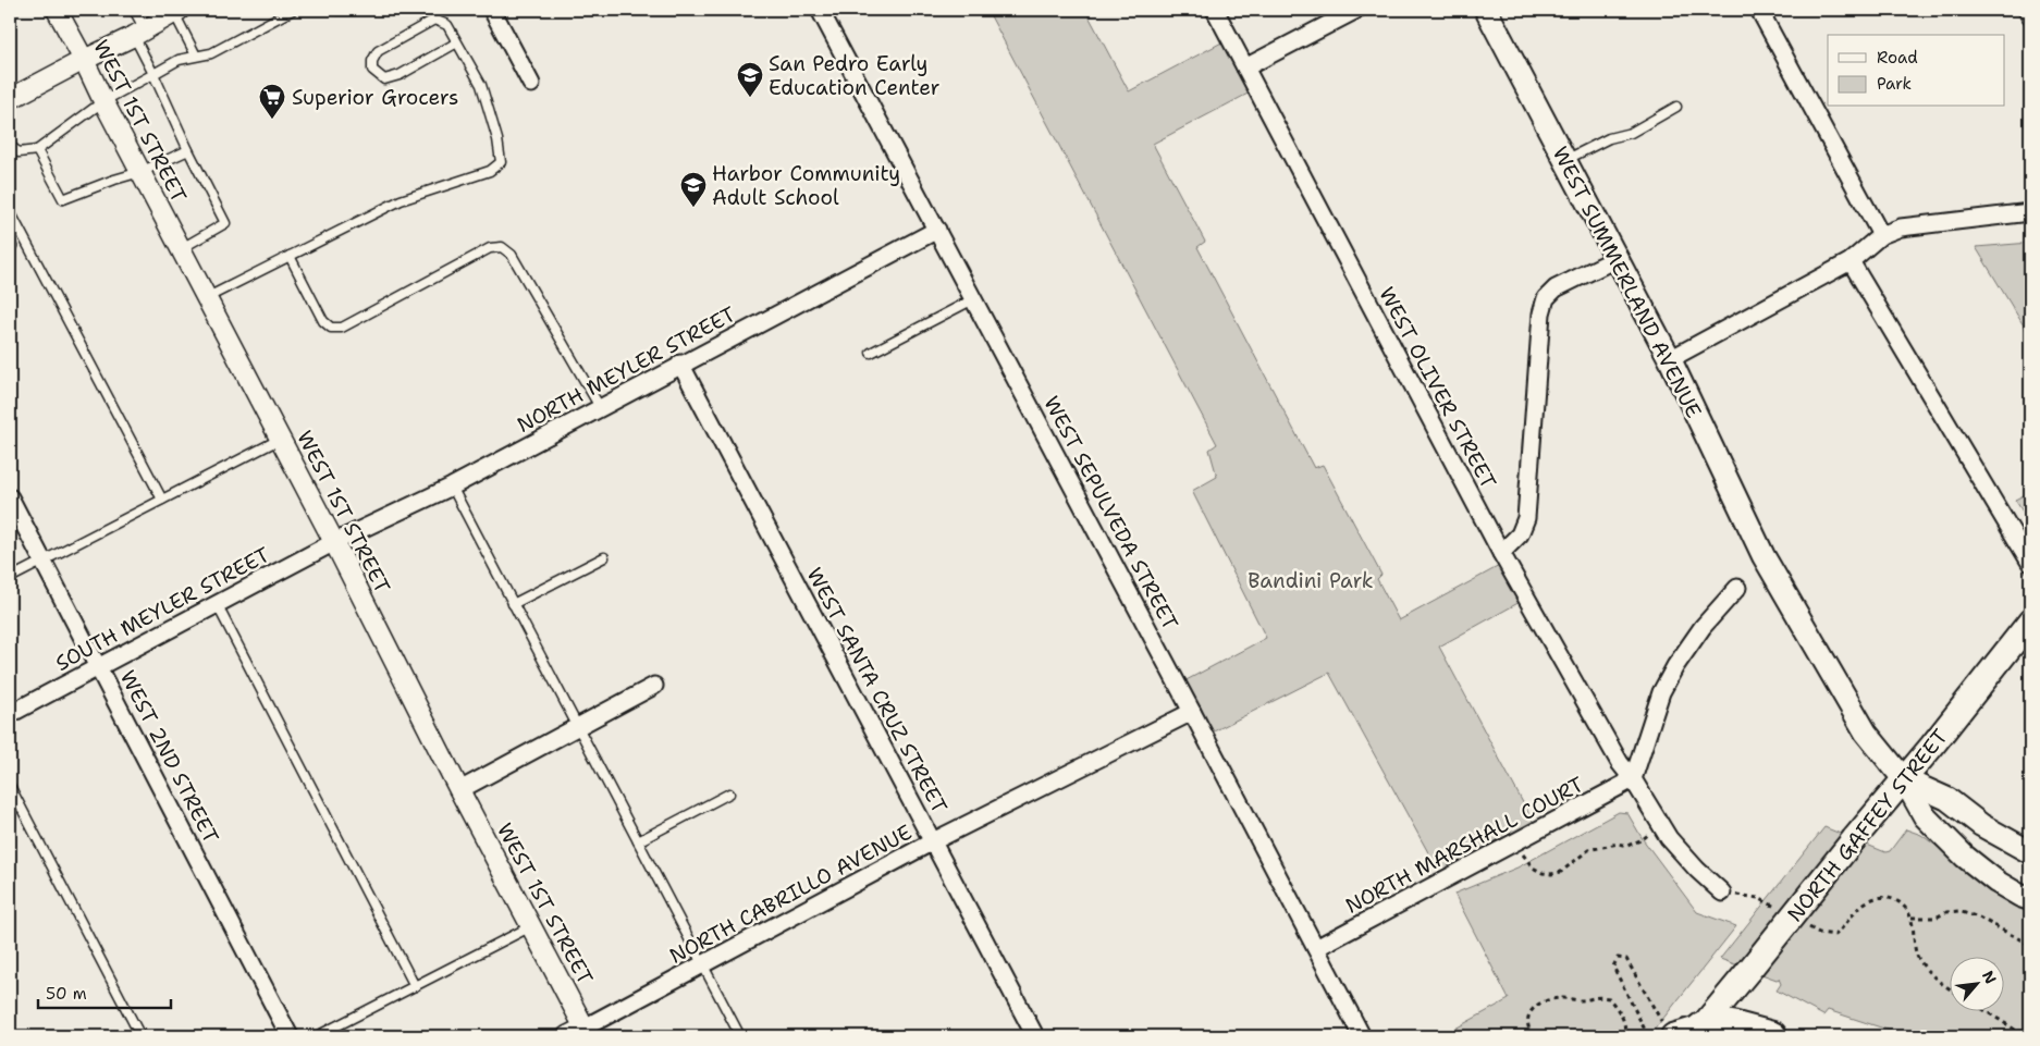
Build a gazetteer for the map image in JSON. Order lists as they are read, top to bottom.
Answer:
{
  "streets": {
    "main road": ["WEST SUMMERLAND AVENUE", "NORTH GAFFEY STREET"],
    "street": [
      "WEST 1ST STREET",
      "NORTH MEYLER STREET",
      "WEST OLIVER STREET",
      "WEST SEPULVEDA STREET",
      "SOUTH MEYLER STREET",
      "WEST SANTA CRUZ STREET",
      "WEST 2ND STREET",
      "NORTH MARSHALL COURT",
      "NORTH CABRILLO AVENUE"
    ]
  },
  "crossings": [
    ["WEST 1ST STREET", "NORTH MEYLER STREET"],
    ["WEST 1ST STREET", "SOUTH MEYLER STREET"],
    ["WEST 1ST STREET", "NORTH CABRILLO AVENUE"],
    ["WEST SUMMERLAND AVENUE", "NORTH GAFFEY STREET"],
    ["NORTH MEYLER STREET", "WEST SEPULVEDA STREET"],
    ["NORTH MEYLER STREET", "SOUTH MEYLER STREET"],
    ["NORTH MEYLER STREET", "WEST SANTA CRUZ STREET"],
    ["WEST OLIVER STREET", "NORTH MARSHALL COURT"],
    ["WEST SEPULVEDA STREET", "NORTH MARSHALL COURT"],
    ["WEST SEPULVEDA STREET", "NORTH CABRILLO AVENUE"],
    ["SOUTH MEYLER STREET", "WEST 2ND STREET"],
    ["WEST SANTA CRUZ STREET", "NORTH CABRILLO AVENUE"]
  ],
  "parks": ["Bandini Park"],
  "places": {
    "school or university": ["San Pedro Early Education Center", "Harbor Community Adult School"],
    "supermarket": ["Superior Grocers"]
  },
  "legend": ["Road", "Park"],
  "scale_bar": "50 m",
  "north": "top right"
}
